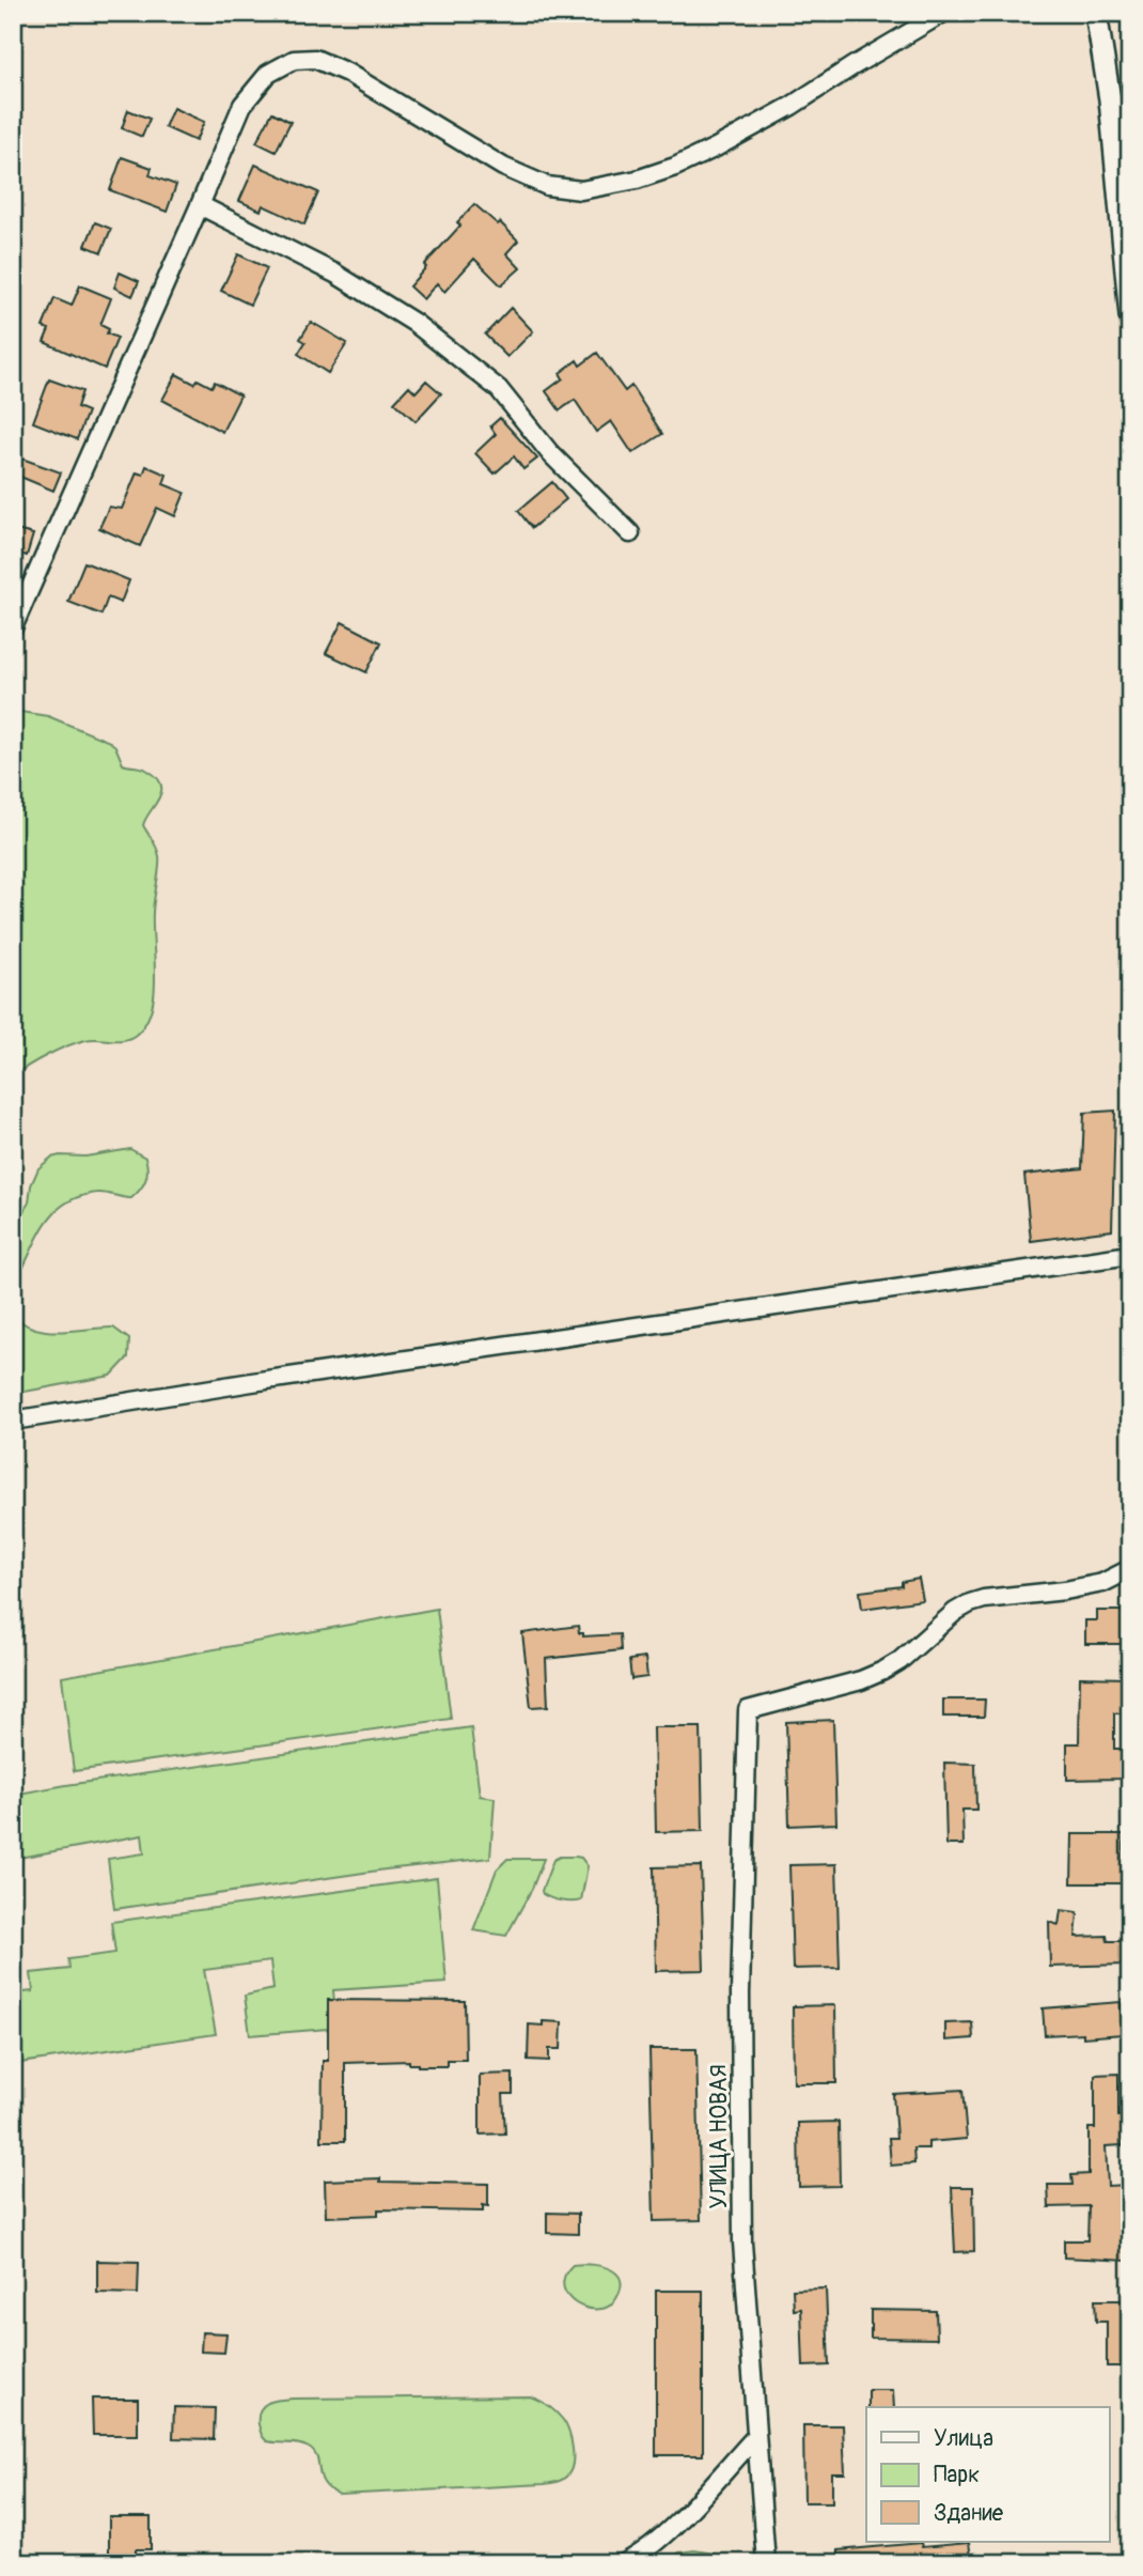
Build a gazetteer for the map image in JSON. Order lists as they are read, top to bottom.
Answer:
{
  "streets": {
    "street": ["УЛИЦА НОВАЯ"]
  },
  "legend": ["Улица", "Парк", "Здание"]
}
